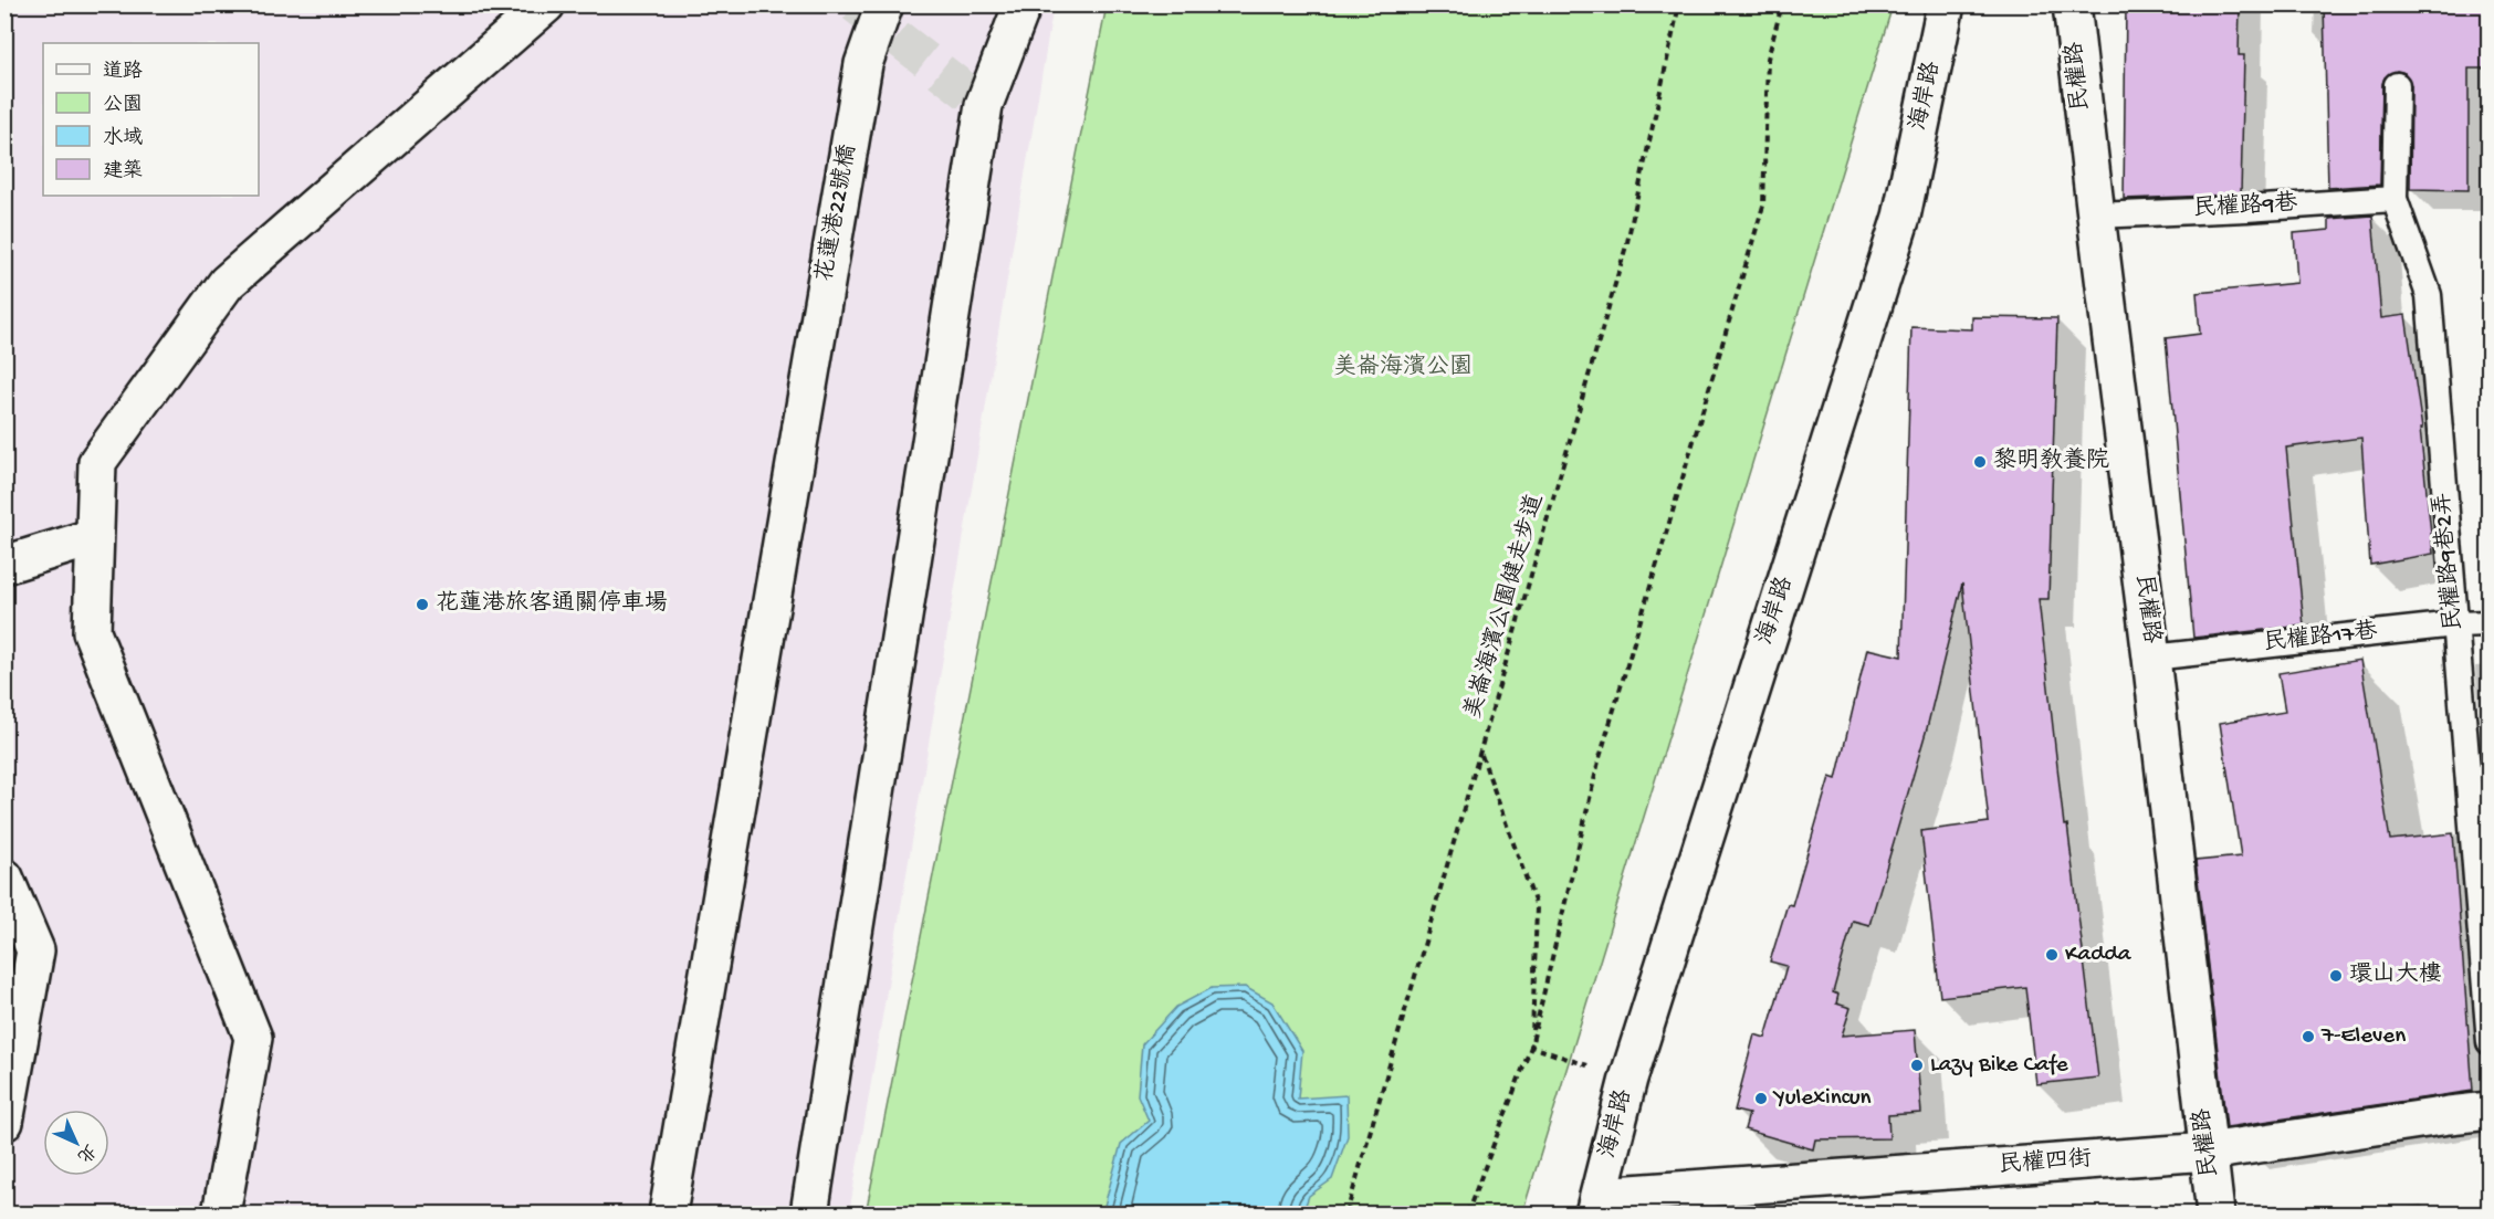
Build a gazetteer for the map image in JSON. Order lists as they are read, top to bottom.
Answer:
{
  "streets": {
    "street": [
      "民權路",
      "海岸路",
      "花蓮港22號橋",
      "民權四街"
    ],
    "lane": ["民權路9巷", "民權路9巷2弄", "民權路17巷"],
    "path": ["美崙海濱公園健走步道"]
  },
  "crossings": [
    ["民權路", "民權路9巷"],
    ["民權路", "民權路17巷"],
    ["民權路", "民權四街"],
    ["海岸路", "民權四街"],
    ["民權路9巷", "民權路9巷2弄"],
    ["民權路9巷2弄", "民權路17巷"]
  ],
  "parks": ["美崙海濱公園"],
  "places": [
    "黎明教養院",
    "花蓮港旅客通關停車場",
    "Kadda",
    "環山大樓",
    "7-Eleven",
    "Lazy Bike Cafe",
    "Yulexincun"
  ],
  "legend": [
    "道路",
    "公園",
    "水域",
    "建築"
  ],
  "north": "bottom right"
}
